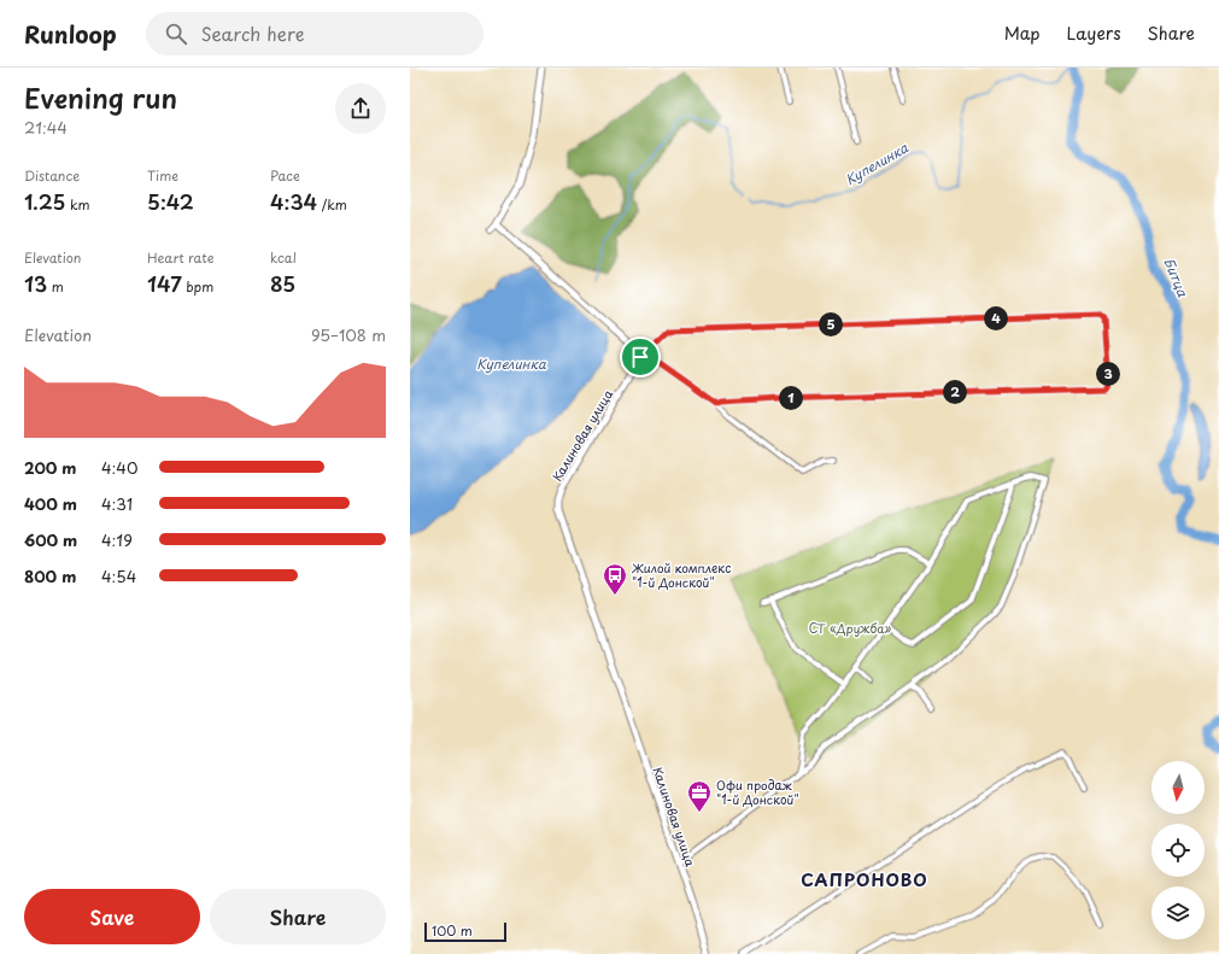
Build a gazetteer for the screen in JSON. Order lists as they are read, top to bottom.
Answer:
{
  "streets": {
    "street": ["Калиновая улица"]
  },
  "districts": ["САПРОНОВО"],
  "water": ["Купелинка", "Битца"],
  "parks": ["СТ «Дружба»"],
  "places": {
    "bus stop": ["Жилой комплекс \"1-й Донской\""],
    "office": ["Офи продаж \"1-й Донской\""]
  },
  "scale_bar": "100 m",
  "north": "bottom",
  "page": {
    "header": "Runloop",
    "search": "Search here",
    "nav": ["Map", "Layers", "Share"],
    "heading": ["Evening run", "21:44"],
    "stats": [
      ["Distance", "1.25 km"],
      ["Time", "5:42"],
      ["Pace", "4:34 /km"],
      ["Elevation", "13 m"],
      ["Heart rate", "147 bpm"],
      ["kcal", "85"]
    ],
    "pins": [
      "4",
      "5",
      "3",
      "2",
      "1"
    ],
    "chart": ["Elevation", "95–108 m"],
    "list": [
      {
        "name": "200 m",
        "note": "4:40"
      },
      {
        "name": "400 m",
        "note": "4:31"
      },
      {
        "name": "600 m",
        "note": "4:19"
      },
      {
        "name": "800 m",
        "note": "4:54"
      }
    ],
    "buttons": ["Save", "Share"],
    "scale": "100 m"
  }
}
